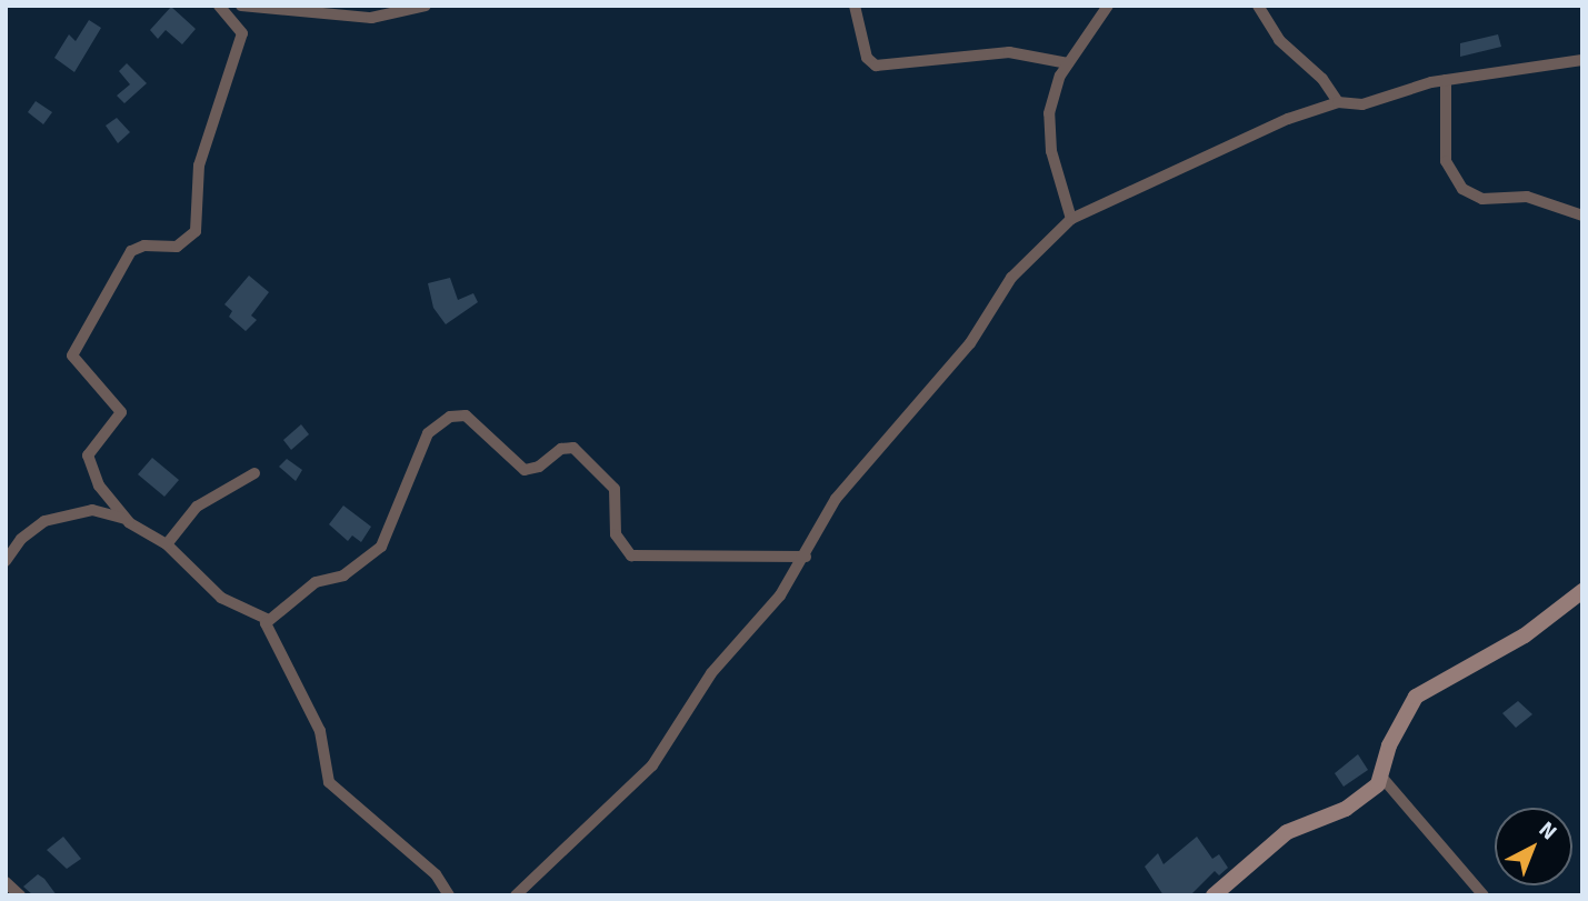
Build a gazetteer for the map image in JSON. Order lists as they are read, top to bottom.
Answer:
{
  "north": "top right"
}
